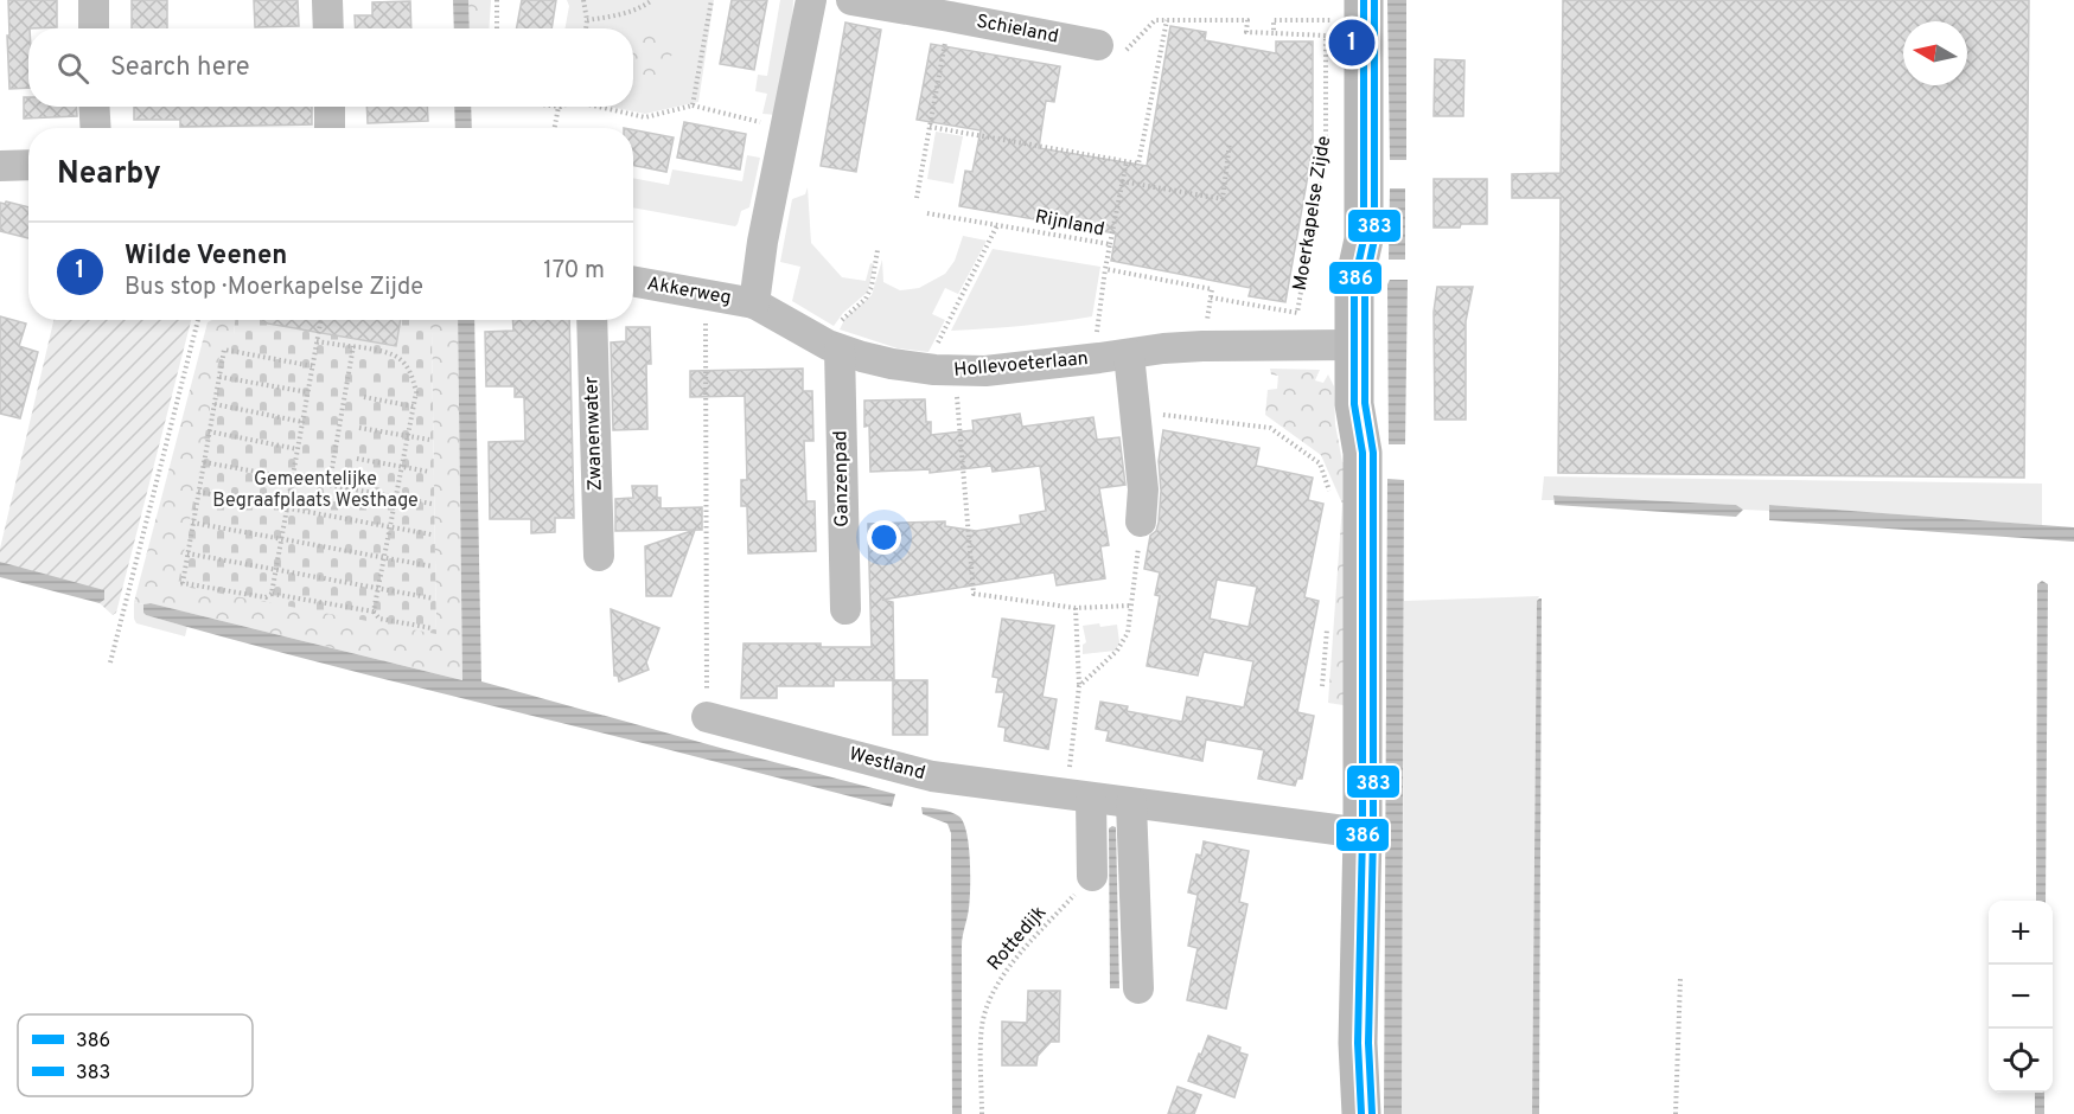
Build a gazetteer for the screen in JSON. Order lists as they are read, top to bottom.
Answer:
{
  "streets": {
    "street": [
      "Schieland",
      "Moerkapelse Zijde",
      "Akkerweg",
      "Hollevoeterlaan",
      "Zwanenwater",
      "Ganzenpad",
      "Westland"
    ],
    "path": ["Rijnland", "Rottedijk"]
  },
  "crossings": [
    ["Moerkapelse Zijde", "Rijnland"],
    ["Moerkapelse Zijde", "Hollevoeterlaan"],
    ["Moerkapelse Zijde", "Westland"],
    ["Akkerweg", "Hollevoeterlaan"],
    ["Hollevoeterlaan", "Ganzenpad"]
  ],
  "parks": ["Gemeentelijke Begraafplaats Westhage"],
  "lines": ["transit line 386", "transit line 383"],
  "legend": ["386", "383"],
  "north": "left",
  "page": {
    "pins": "1",
    "search": "Search here",
    "heading": "Nearby",
    "list": [
      {
        "mark": "1",
        "name": "Wilde Veenen",
        "note": "Bus stop · Moerkapelse Zijde",
        "value": "170 m"
      }
    ],
    "map_buttons": ["+", "−"]
  }
}
